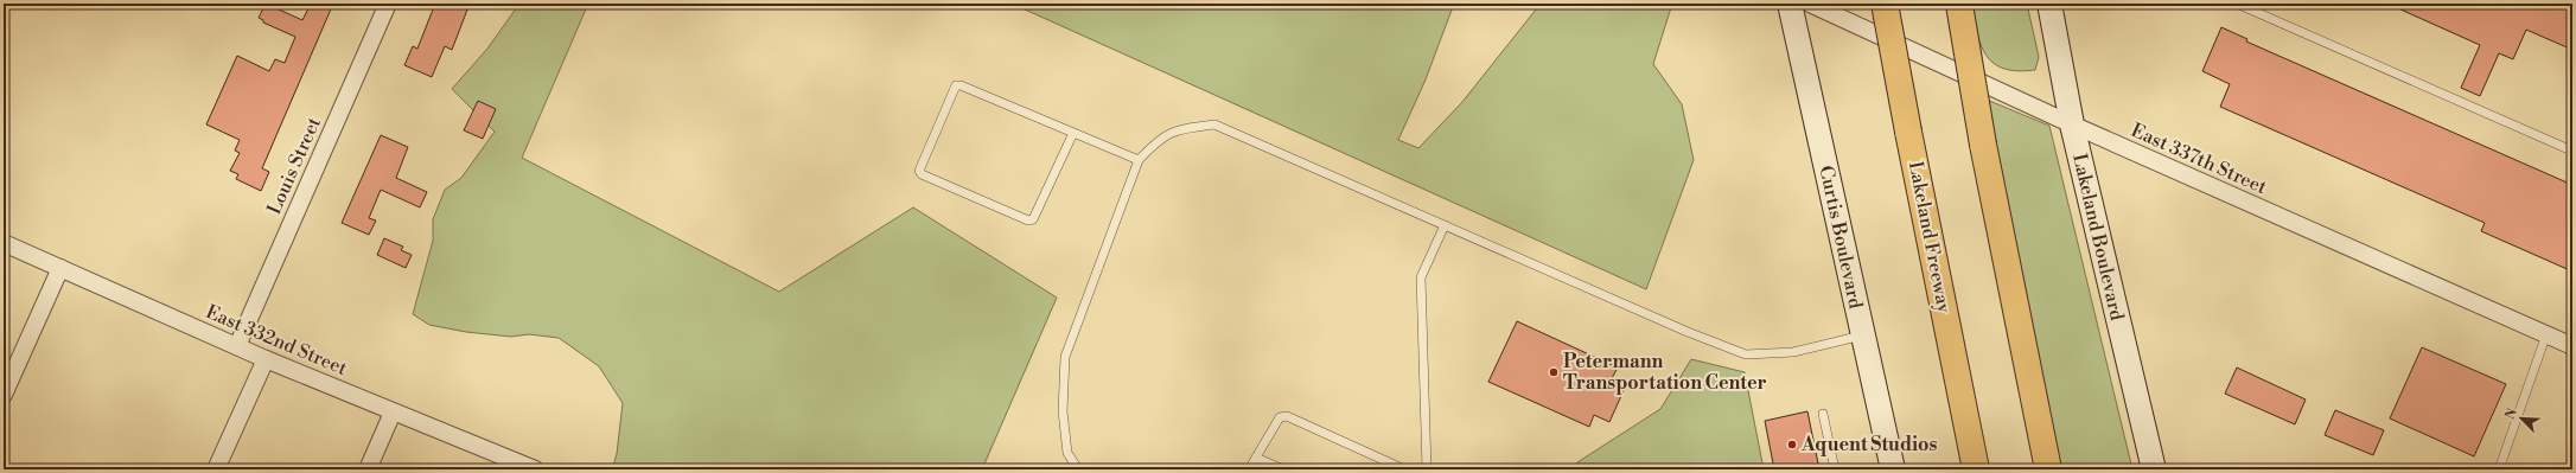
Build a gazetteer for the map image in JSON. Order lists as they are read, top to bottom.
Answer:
{
  "streets": {
    "highway": ["Lakeland Freeway"],
    "street": [
      "East 337th Street",
      "Louis Street",
      "Curtis Boulevard",
      "Lakeland Boulevard",
      "East 332nd Street"
    ]
  },
  "crossings": [
    ["East 337th Street", "Lakeland Boulevard"],
    ["Louis Street", "East 332nd Street"]
  ],
  "places": ["Petermann Transportation Center", "Aquent Studios"],
  "north": "top left"
}
